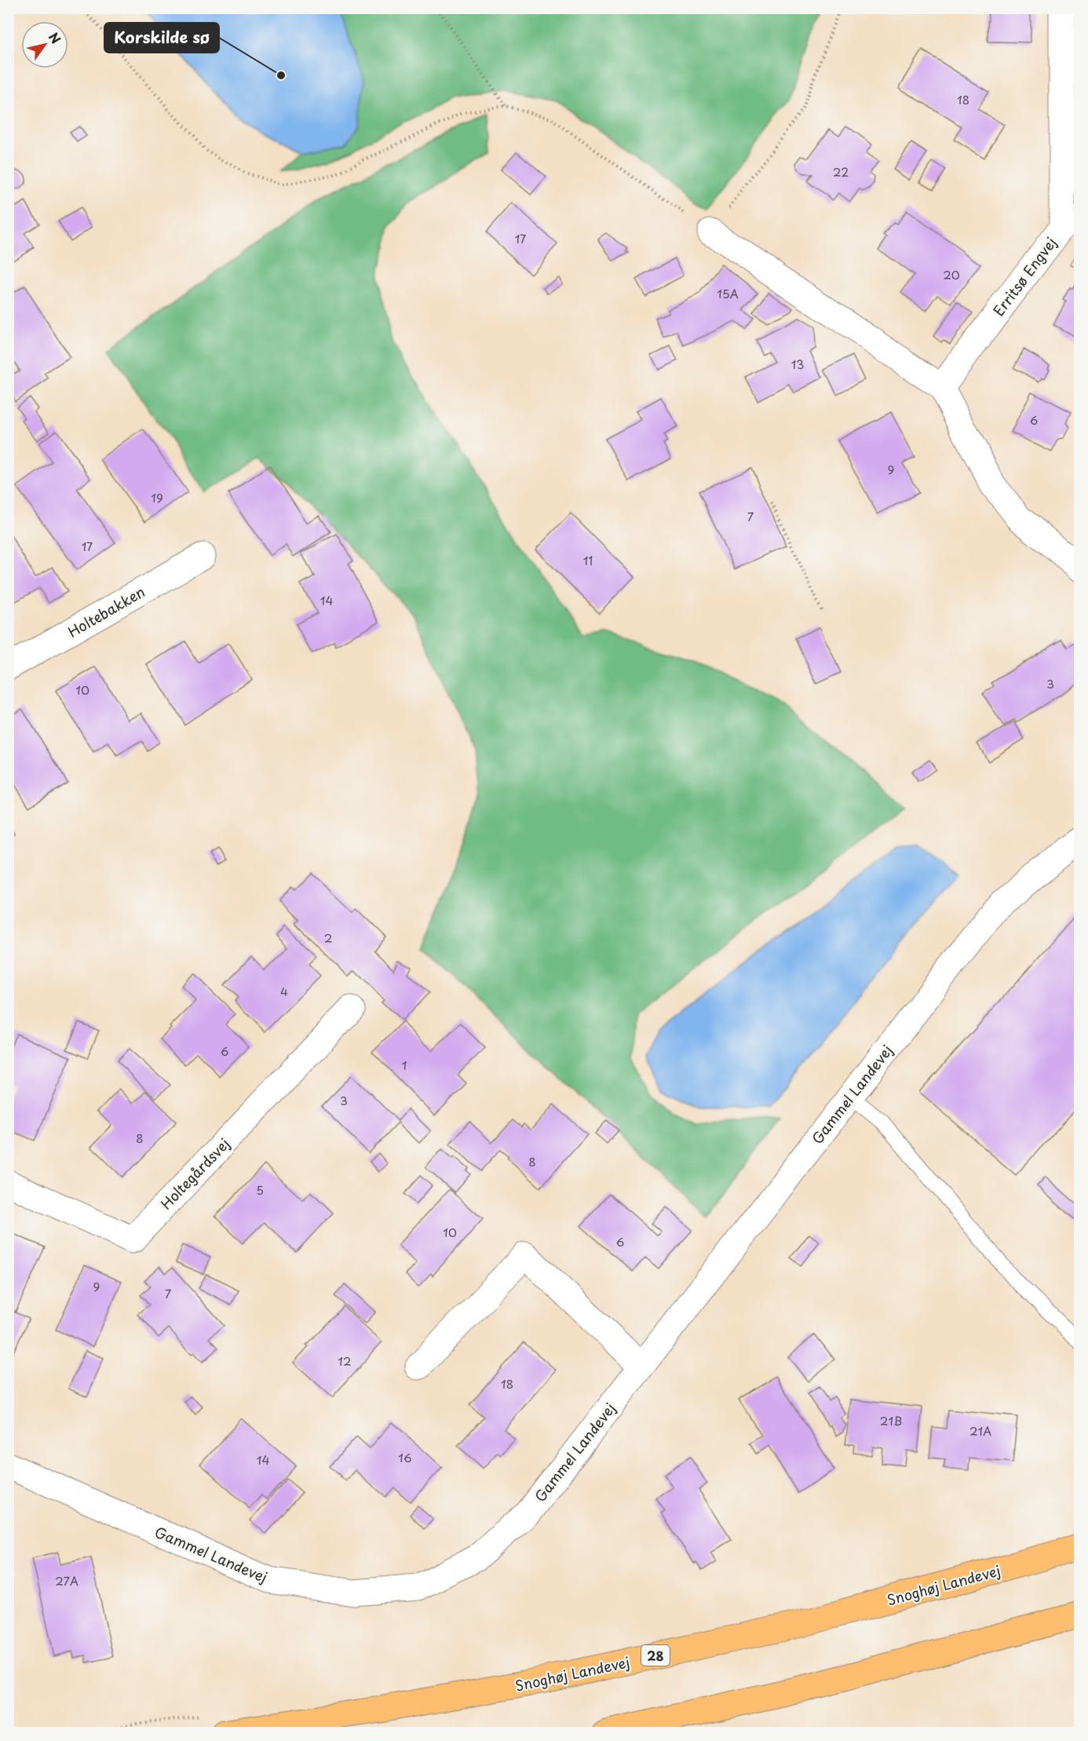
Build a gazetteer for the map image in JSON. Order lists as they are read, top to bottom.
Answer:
{
  "streets": {
    "main road": ["Snoghøj Landevej", "28"],
    "street": [
      "Erritsø Engvej",
      "Holtebakken",
      "Gammel Landevej",
      "Holtegårdsvej"
    ]
  },
  "places": ["Korskilde sø"],
  "house_numbers": [
    "18",
    "22",
    "17",
    "20",
    "15A",
    "13",
    "6",
    "9",
    "19",
    "7",
    "17",
    "11",
    "14",
    "3",
    "10",
    "2",
    "4",
    "6",
    "1",
    "3",
    "8",
    "8",
    "5",
    "10",
    "6",
    "9",
    "7",
    "12",
    "18",
    "21B",
    "21A",
    "16",
    "14",
    "27A"
  ],
  "north": "top right"
}
